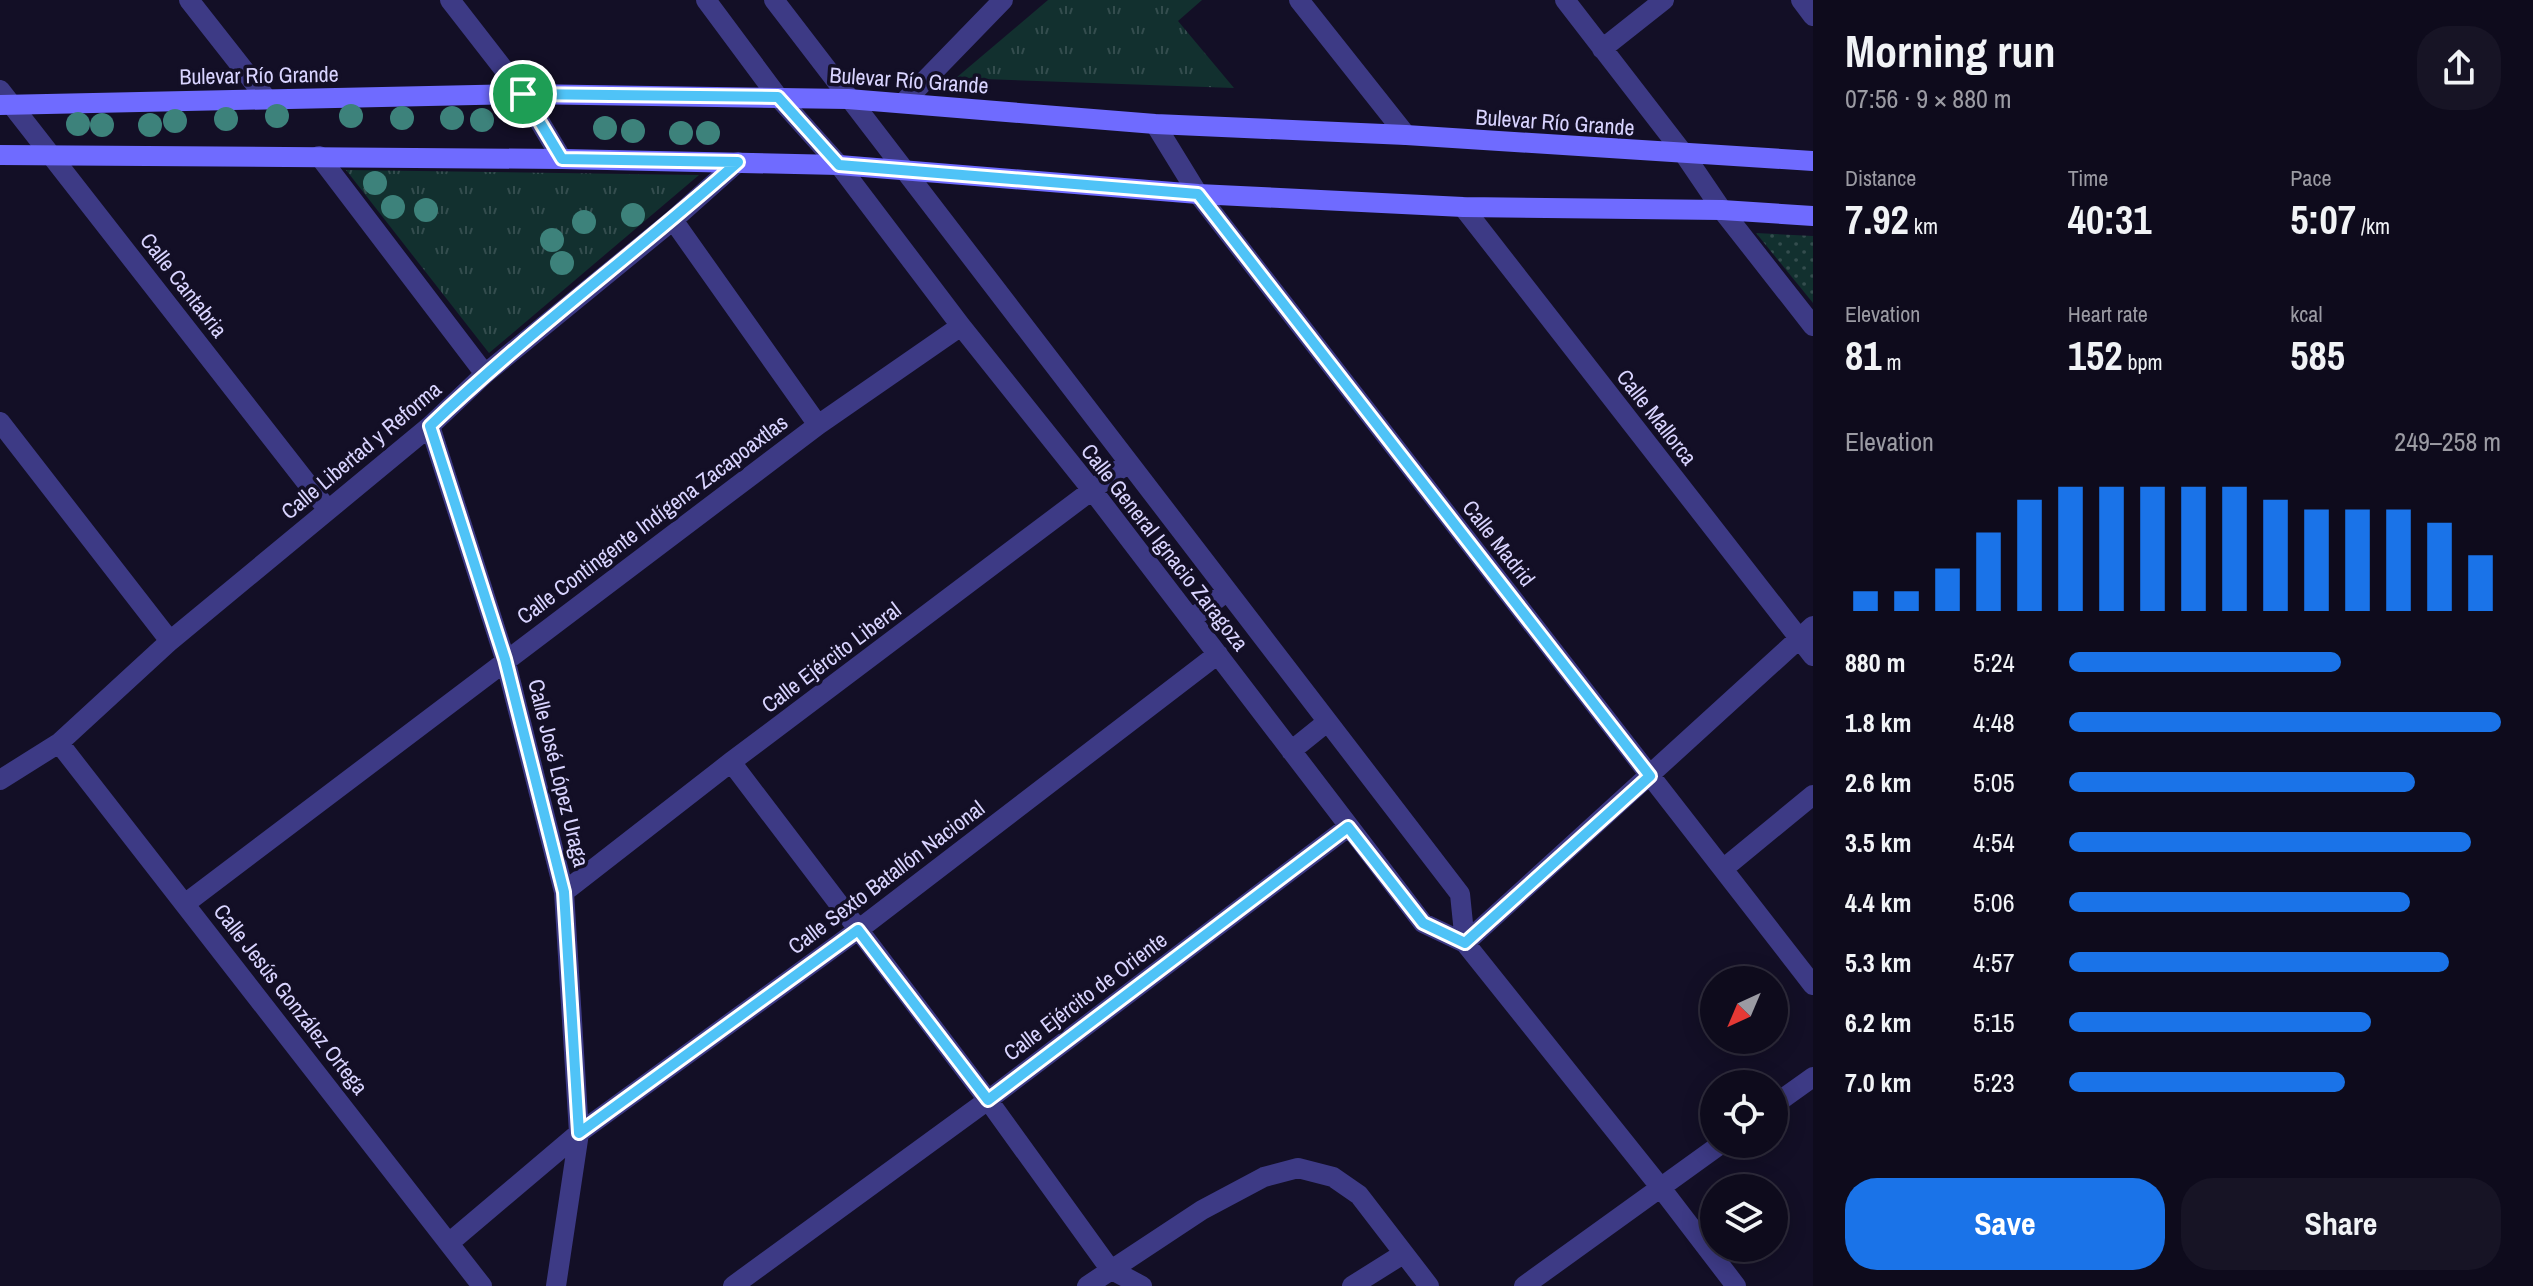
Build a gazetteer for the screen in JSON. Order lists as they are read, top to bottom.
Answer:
{
  "streets": {
    "main road": ["Bulevar Río Grande"],
    "street": [
      "Calle Cantabria",
      "Calle Mallorca",
      "Calle Libertad y Reforma",
      "Calle Contingente Indígena Zacapoaxtlas",
      "Calle Madrid",
      "Calle General Ignacio Zaragoza",
      "Calle Ejército Liberal",
      "Calle José López Uraga",
      "Calle Sexto Batallón Nacional",
      "Calle Ejército de Oriente",
      "Calle Jesús González Ortega"
    ]
  },
  "crossings": [
    ["Bulevar Río Grande", "Calle Cantabria"],
    ["Bulevar Río Grande", "Calle Madrid"],
    ["Bulevar Río Grande", "Calle General Ignacio Zaragoza"],
    ["Calle Cantabria", "Calle Libertad y Reforma"],
    ["Calle Libertad y Reforma", "Calle José López Uraga"],
    ["Calle Libertad y Reforma", "Calle Jesús González Ortega"],
    ["Calle Contingente Indígena Zacapoaxtlas", "Calle General Ignacio Zaragoza"],
    ["Calle Contingente Indígena Zacapoaxtlas", "Calle José López Uraga"],
    ["Calle Contingente Indígena Zacapoaxtlas", "Calle Jesús González Ortega"],
    ["Calle General Ignacio Zaragoza", "Calle Ejército Liberal"],
    ["Calle General Ignacio Zaragoza", "Calle Sexto Batallón Nacional"],
    ["Calle General Ignacio Zaragoza", "Calle Ejército de Oriente"],
    ["Calle Ejército Liberal", "Calle José López Uraga"],
    ["Calle José López Uraga", "Calle Sexto Batallón Nacional"],
    ["Calle Sexto Batallón Nacional", "Calle Jesús González Ortega"]
  ],
  "north": "bottom left",
  "page": {
    "heading": ["Morning run", "07:56 · 9 × 880 m"],
    "stats": [
      ["Distance", "7.92 km"],
      ["Time", "40:31"],
      ["Pace", "5:07 /km"],
      ["Elevation", "81 m"],
      ["Heart rate", "152 bpm"],
      ["kcal", "585"]
    ],
    "chart": ["Elevation", "249–258 m"],
    "list": [
      {
        "name": "880 m",
        "note": "5:24"
      },
      {
        "name": "1.8 km",
        "note": "4:48"
      },
      {
        "name": "2.6 km",
        "note": "5:05"
      },
      {
        "name": "3.5 km",
        "note": "4:54"
      },
      {
        "name": "4.4 km",
        "note": "5:06"
      },
      {
        "name": "5.3 km",
        "note": "4:57"
      },
      {
        "name": "6.2 km",
        "note": "5:15"
      },
      {
        "name": "7.0 km",
        "note": "5:23"
      }
    ],
    "buttons": ["Save", "Share"]
  }
}
